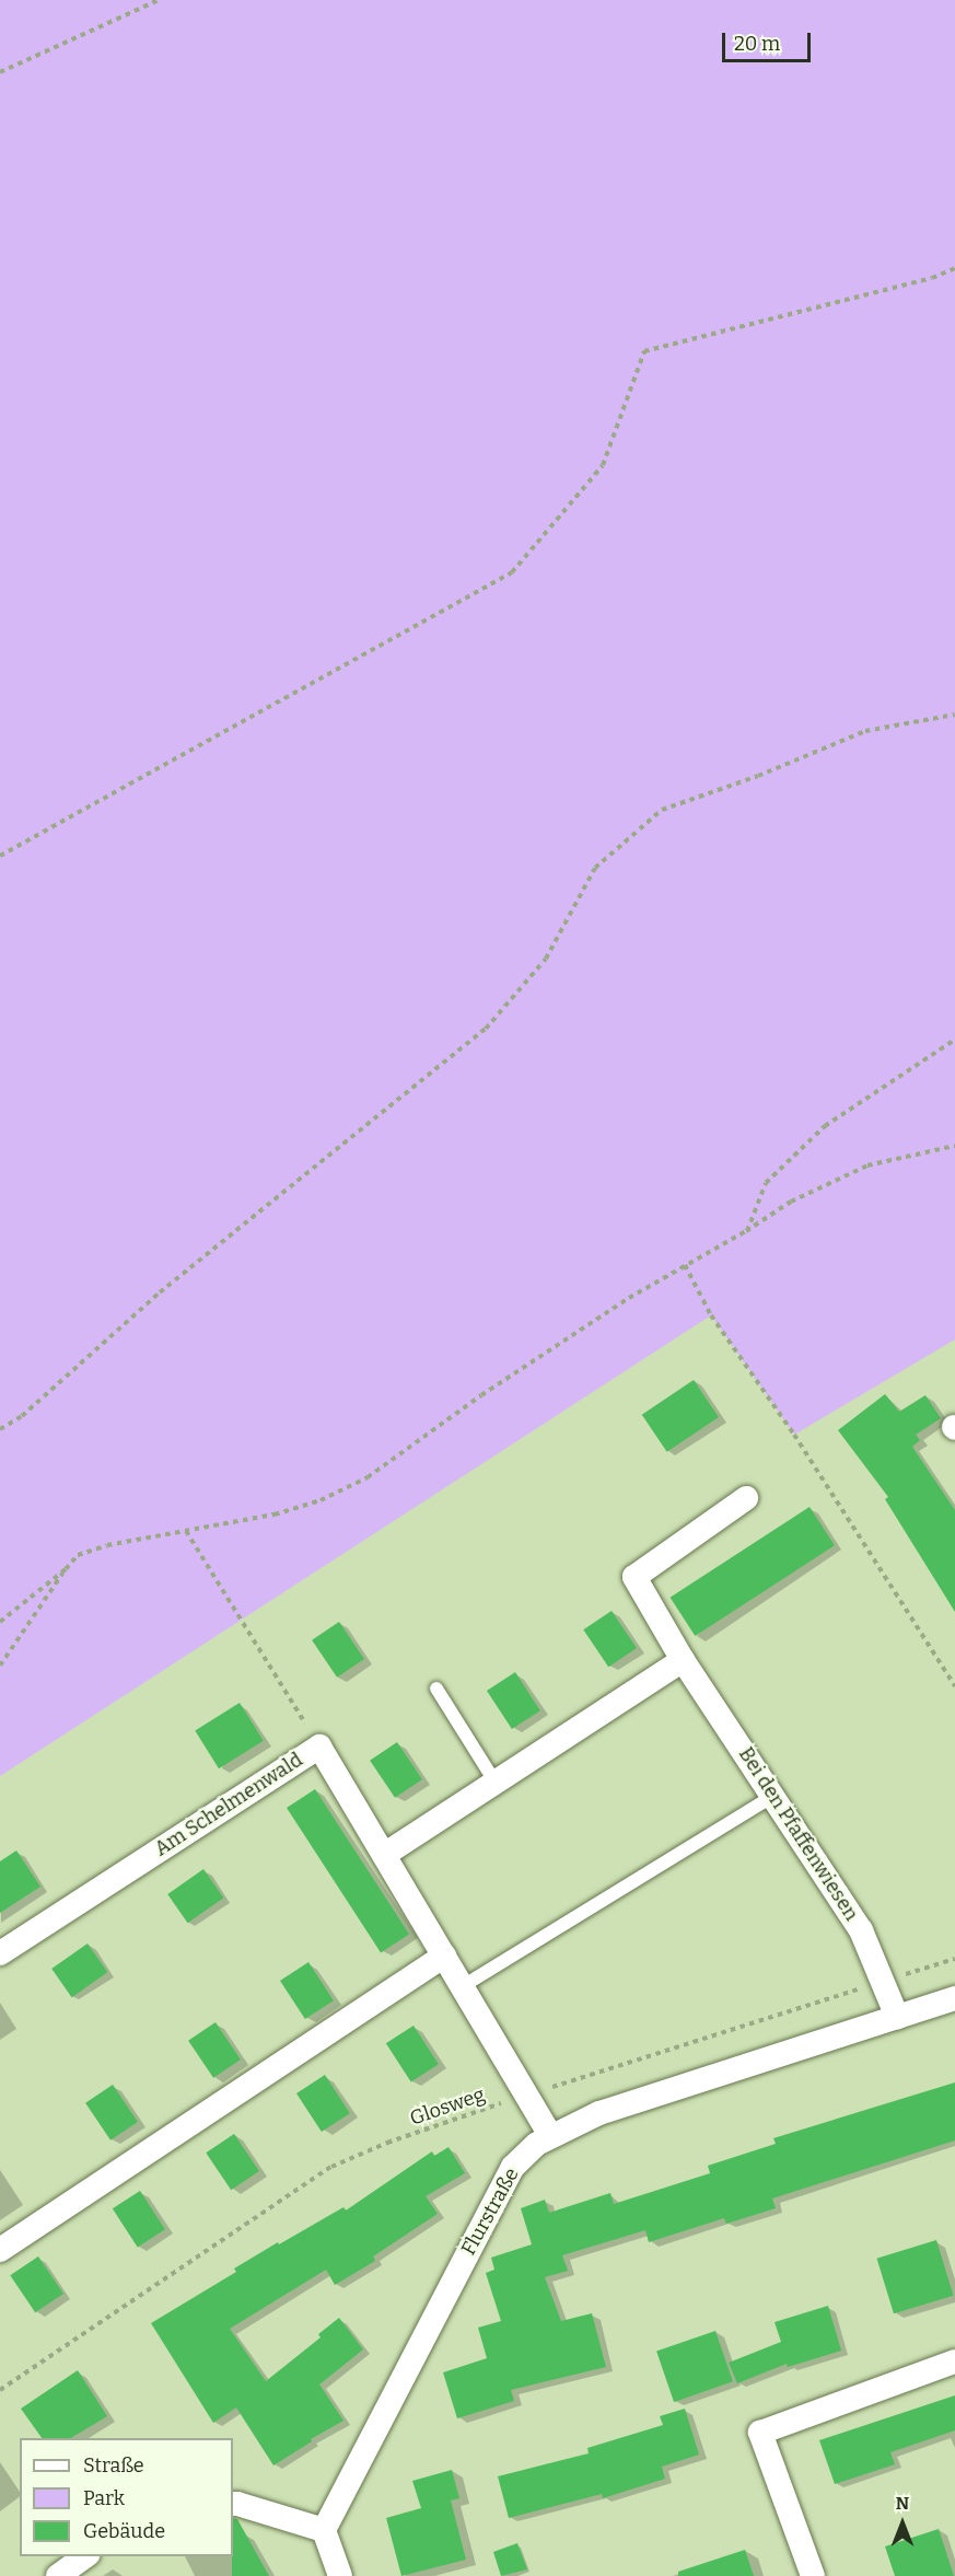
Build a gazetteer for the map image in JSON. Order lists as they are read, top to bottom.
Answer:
{
  "streets": {
    "street": ["Am Schelmenwald", "Bei den Pfaffenwiesen", "Flurstraße"],
    "path": ["Glosweg"]
  },
  "crossings": [
    ["Am Schelmenwald", "Glosweg"],
    ["Am Schelmenwald", "Flurstraße"],
    ["Bei den Pfaffenwiesen", "Glosweg"],
    ["Bei den Pfaffenwiesen", "Flurstraße"]
  ],
  "legend": ["Straße", "Park", "Gebäude"],
  "scale_bar": "20 m",
  "north": "top"
}
